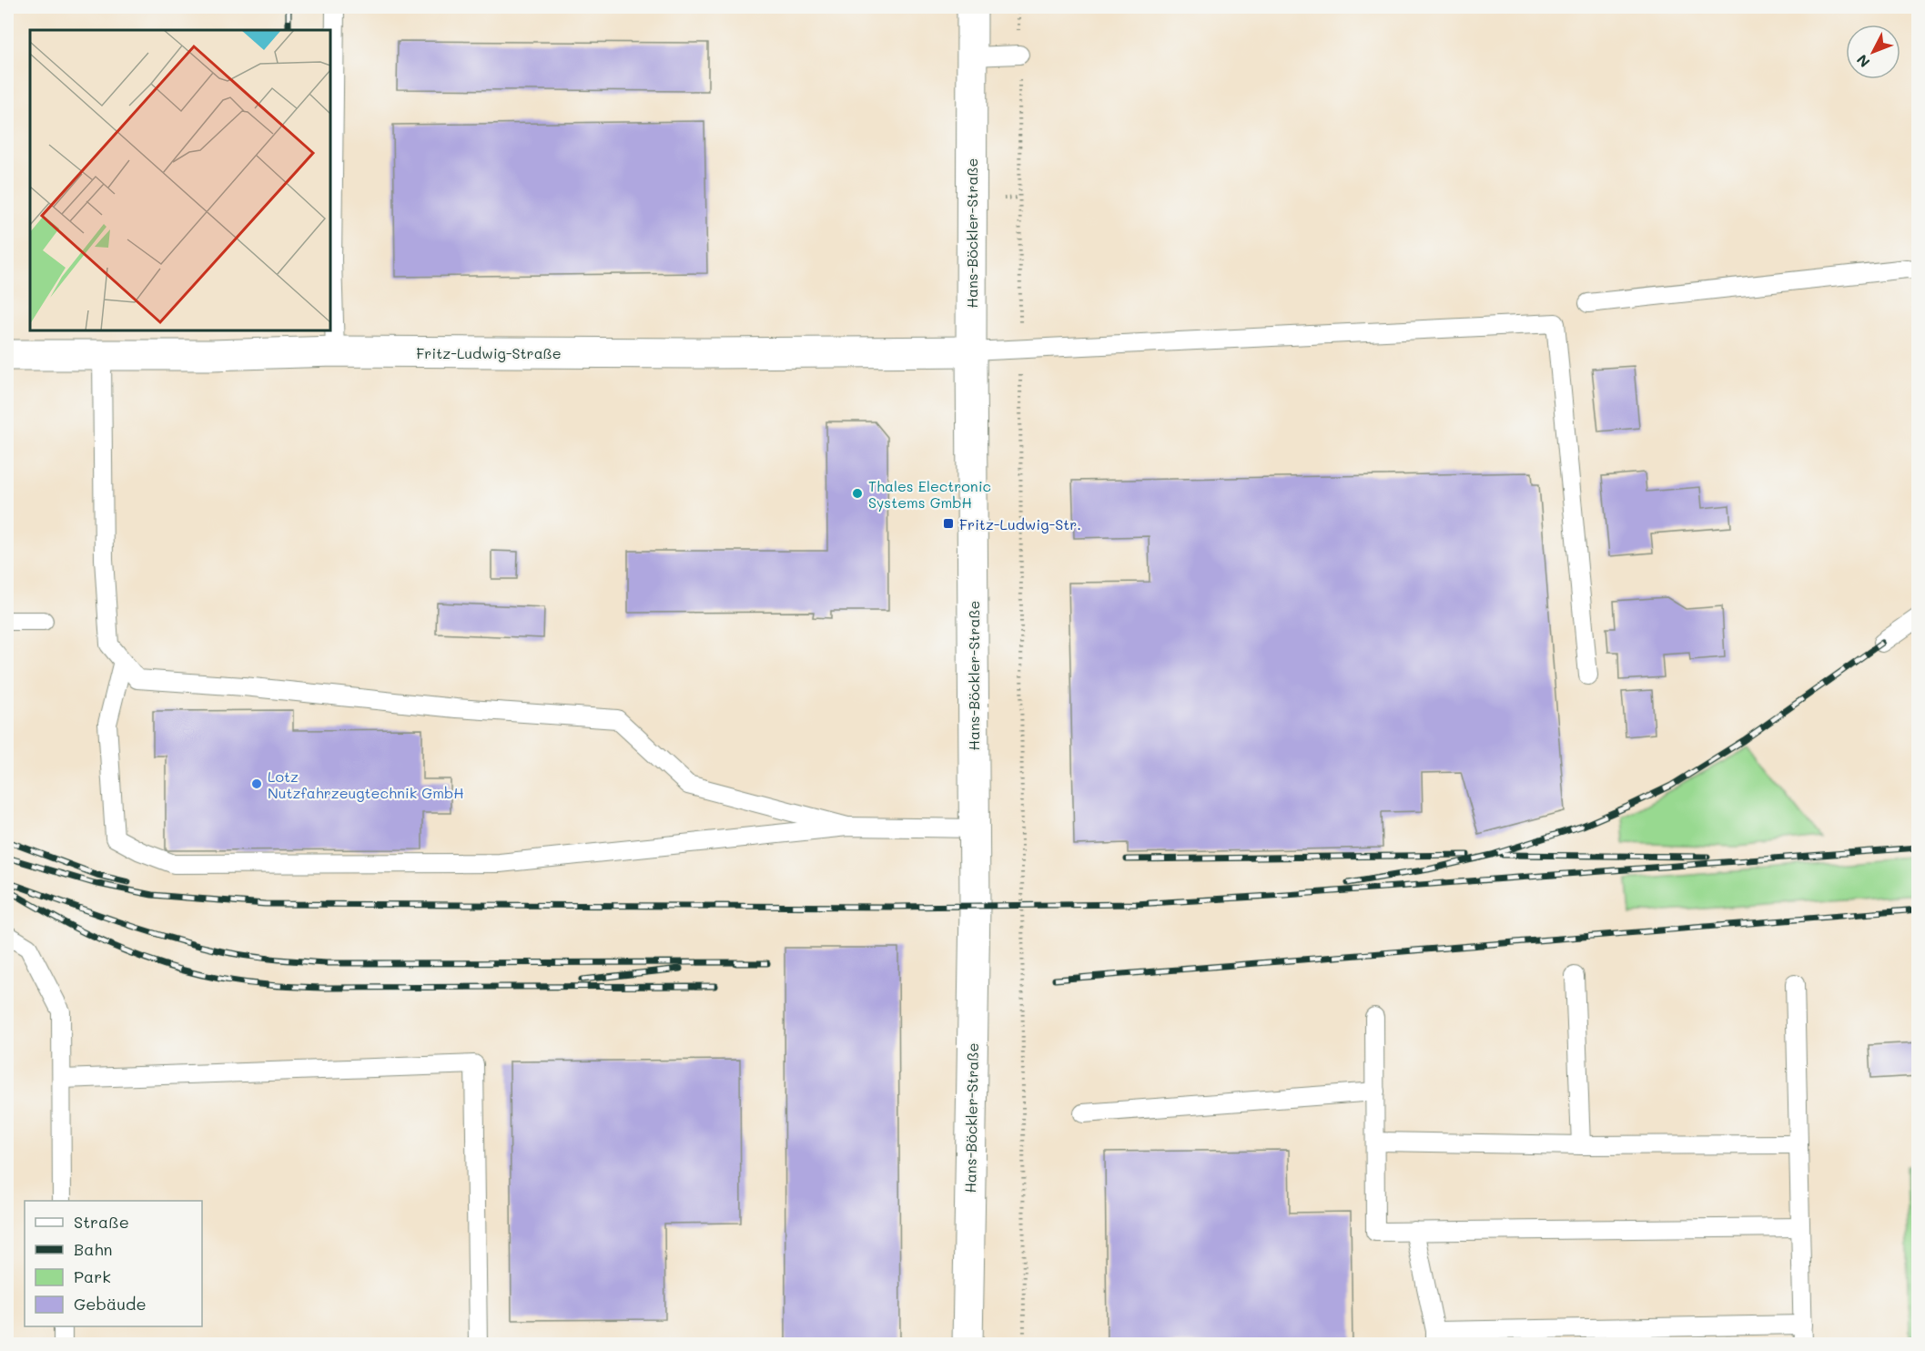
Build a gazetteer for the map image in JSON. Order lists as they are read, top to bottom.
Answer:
{
  "streets": {
    "main road": ["Hans-Böckler-Straße", "Fritz-Ludwig-Straße"]
  },
  "crossings": [
    ["Hans-Böckler-Straße", "Fritz-Ludwig-Straße"]
  ],
  "places": {
    "other": ["Thales Electronic Systems GmbH", "Lotz Nutzfahrzeugtechnik GmbH"],
    "transit": ["Fritz-Ludwig-Str."]
  },
  "legend": [
    "Straße",
    "Bahn",
    "Park",
    "Gebäude"
  ],
  "north": "bottom left"
}
